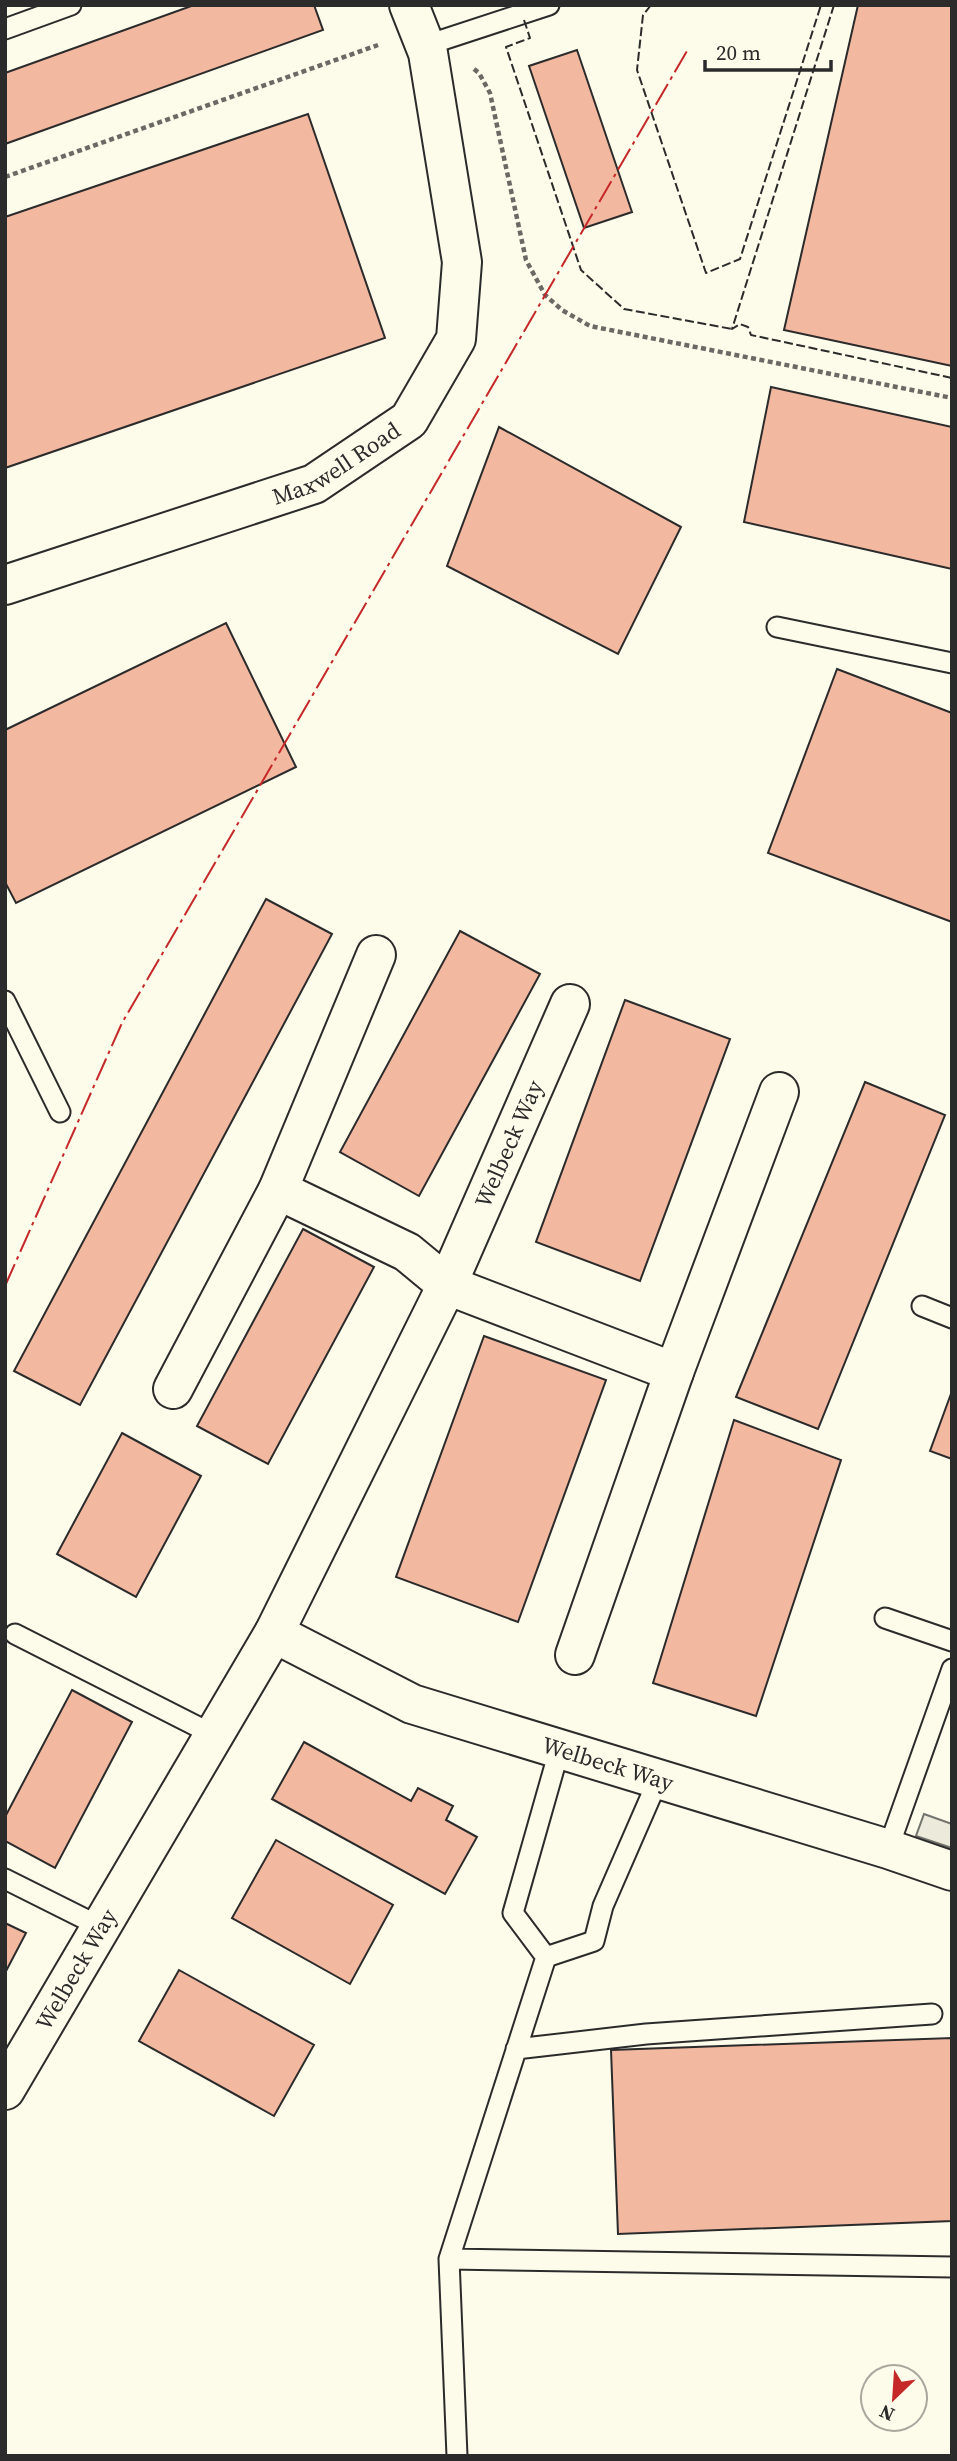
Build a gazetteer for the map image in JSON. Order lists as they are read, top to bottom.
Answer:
{
  "streets": {
    "street": ["Maxwell Road", "Welbeck Way"]
  },
  "scale_bar": "20 m",
  "north": "bottom left"
}
